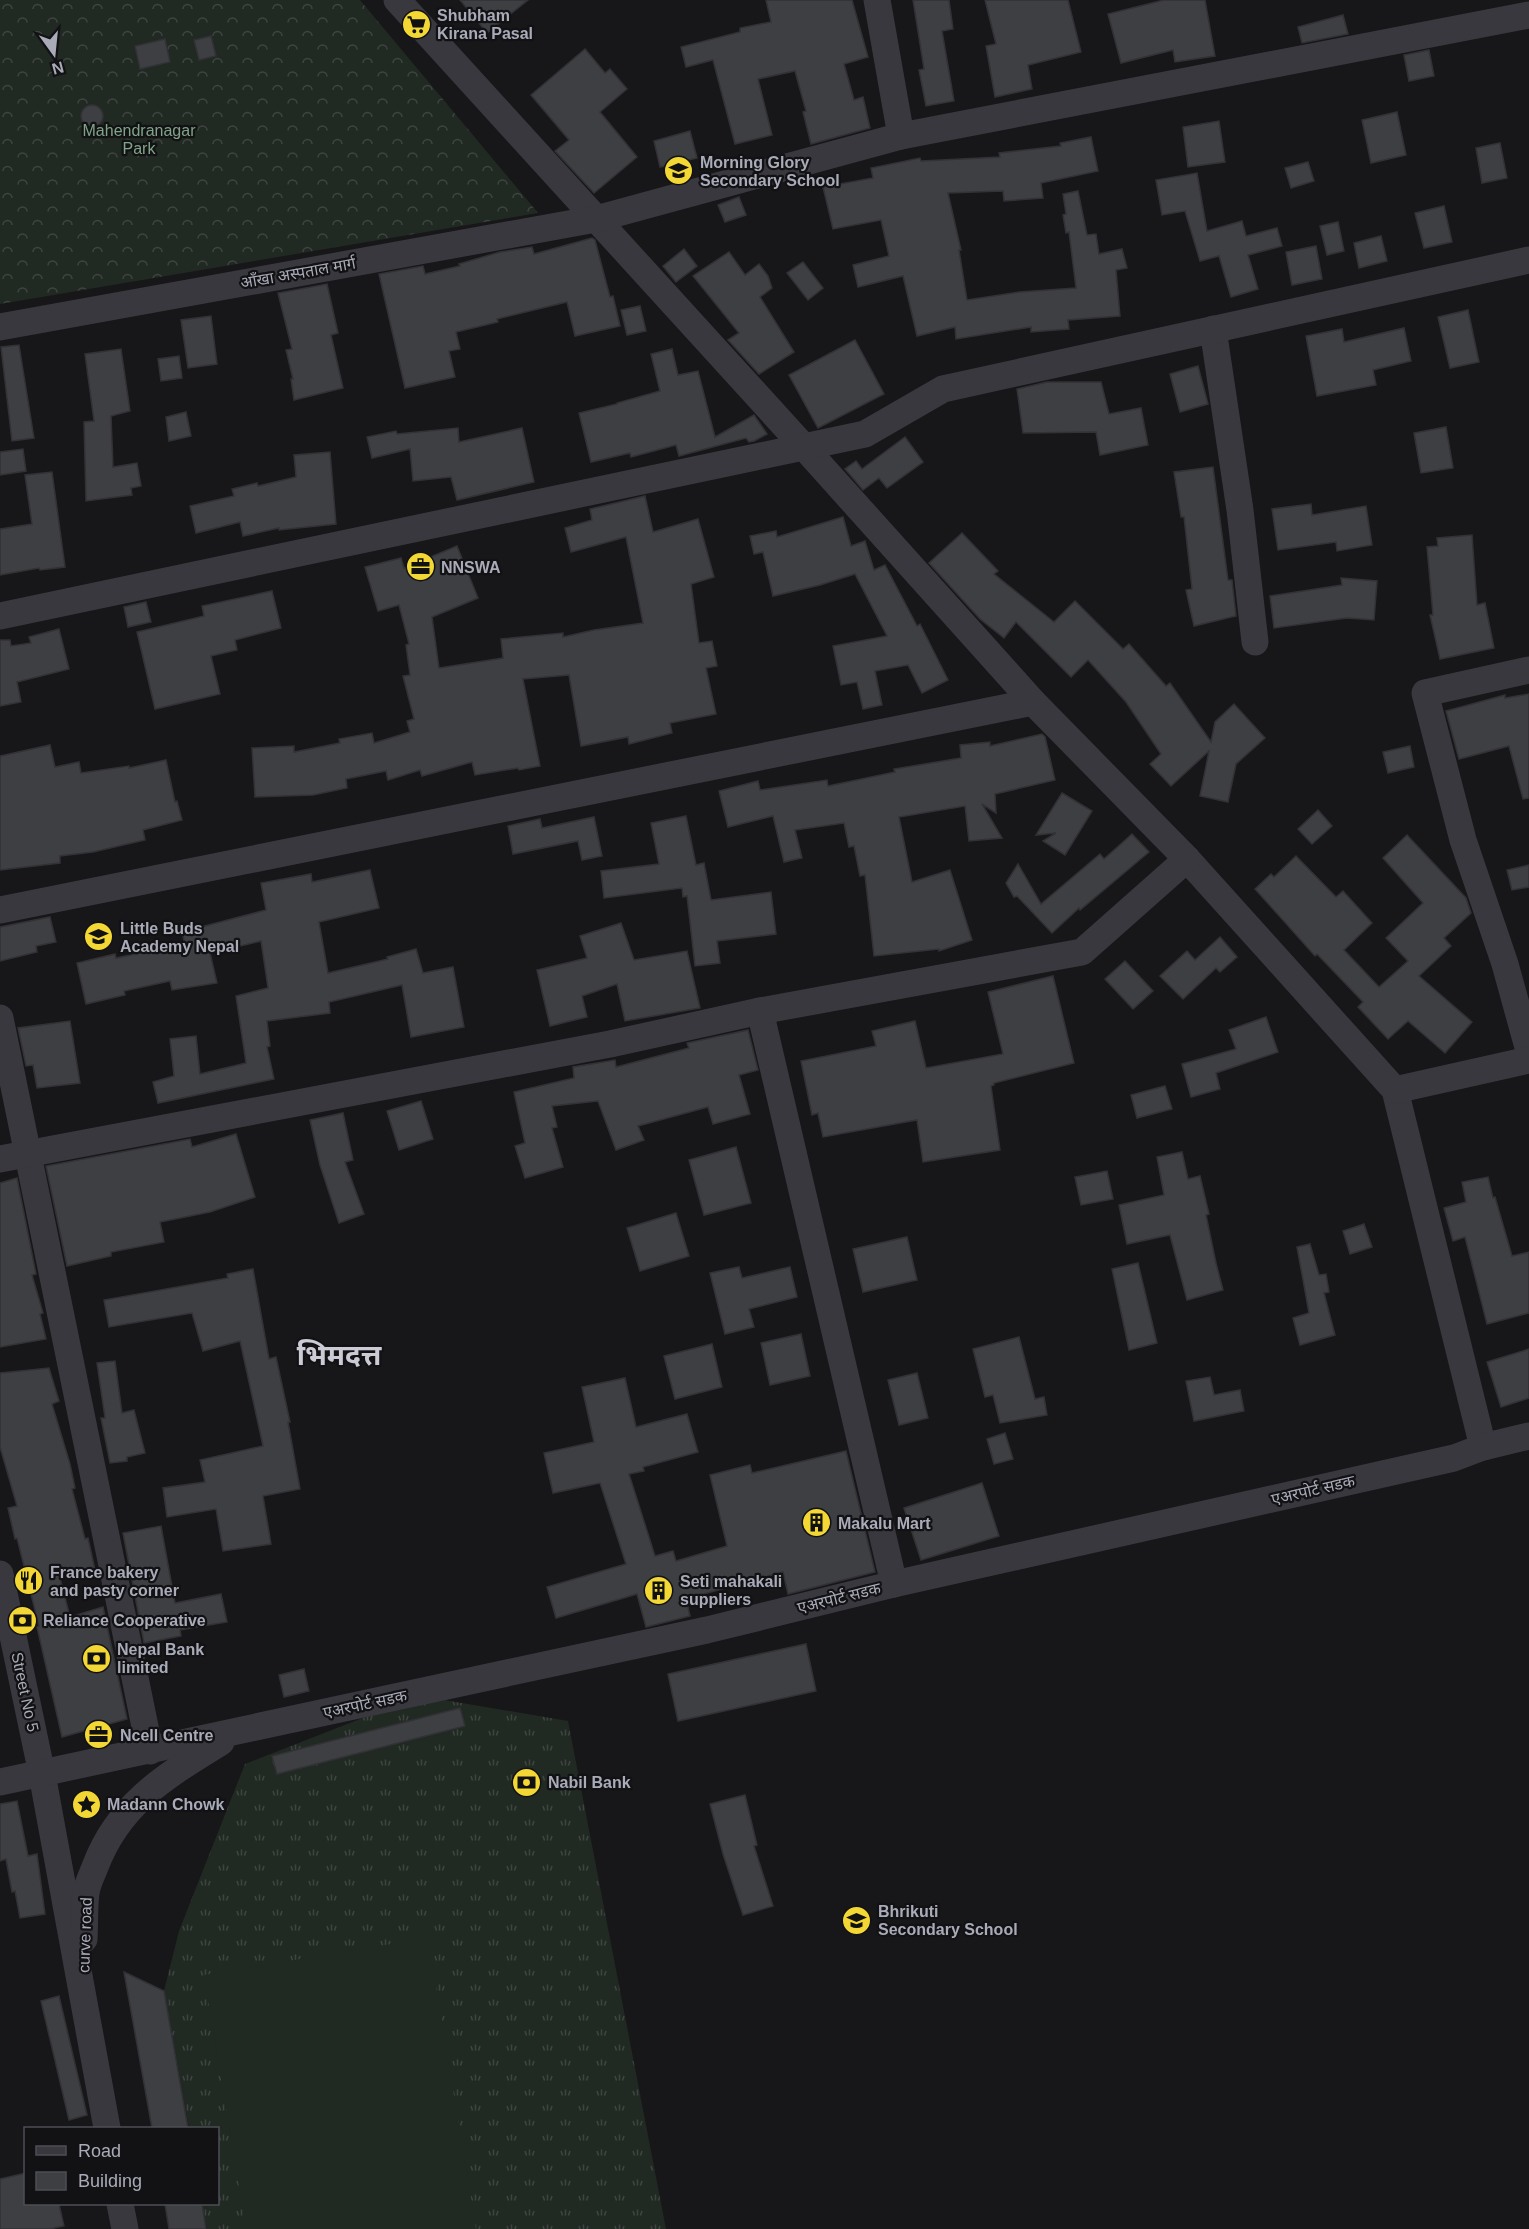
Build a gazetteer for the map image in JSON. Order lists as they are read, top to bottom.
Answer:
{
  "streets": {
    "street": [
      "आँखा अस्पताल मार्ग",
      "एअरपोर्ट सडक",
      "Street No 5",
      "curve road"
    ]
  },
  "crossings": [
    ["एअरपोर्ट सडक", "Street No 5"],
    ["एअरपोर्ट सडक", "curve road"],
    ["Street No 5", "curve road"]
  ],
  "districts": ["भिमदत्त"],
  "parks": ["Mahendranagar Park"],
  "places": {
    "supermarket": ["Shubham Kirana Pasal"],
    "school or university": ["Morning Glory Secondary School", "Little Buds Academy Nepal", "Bhrikuti Secondary School"],
    "office": ["NNSWA", "Ncell Centre"],
    "building": ["Makalu Mart", "Seti mahakali suppliers"],
    "restaurant": ["France bakery and pasty corner"],
    "bank": ["Reliance Cooperative", "Nepal Bank limited", "Nabil Bank"],
    "place": ["Madann Chowk"]
  },
  "legend": ["Road", "Building"],
  "north": "bottom"
}
